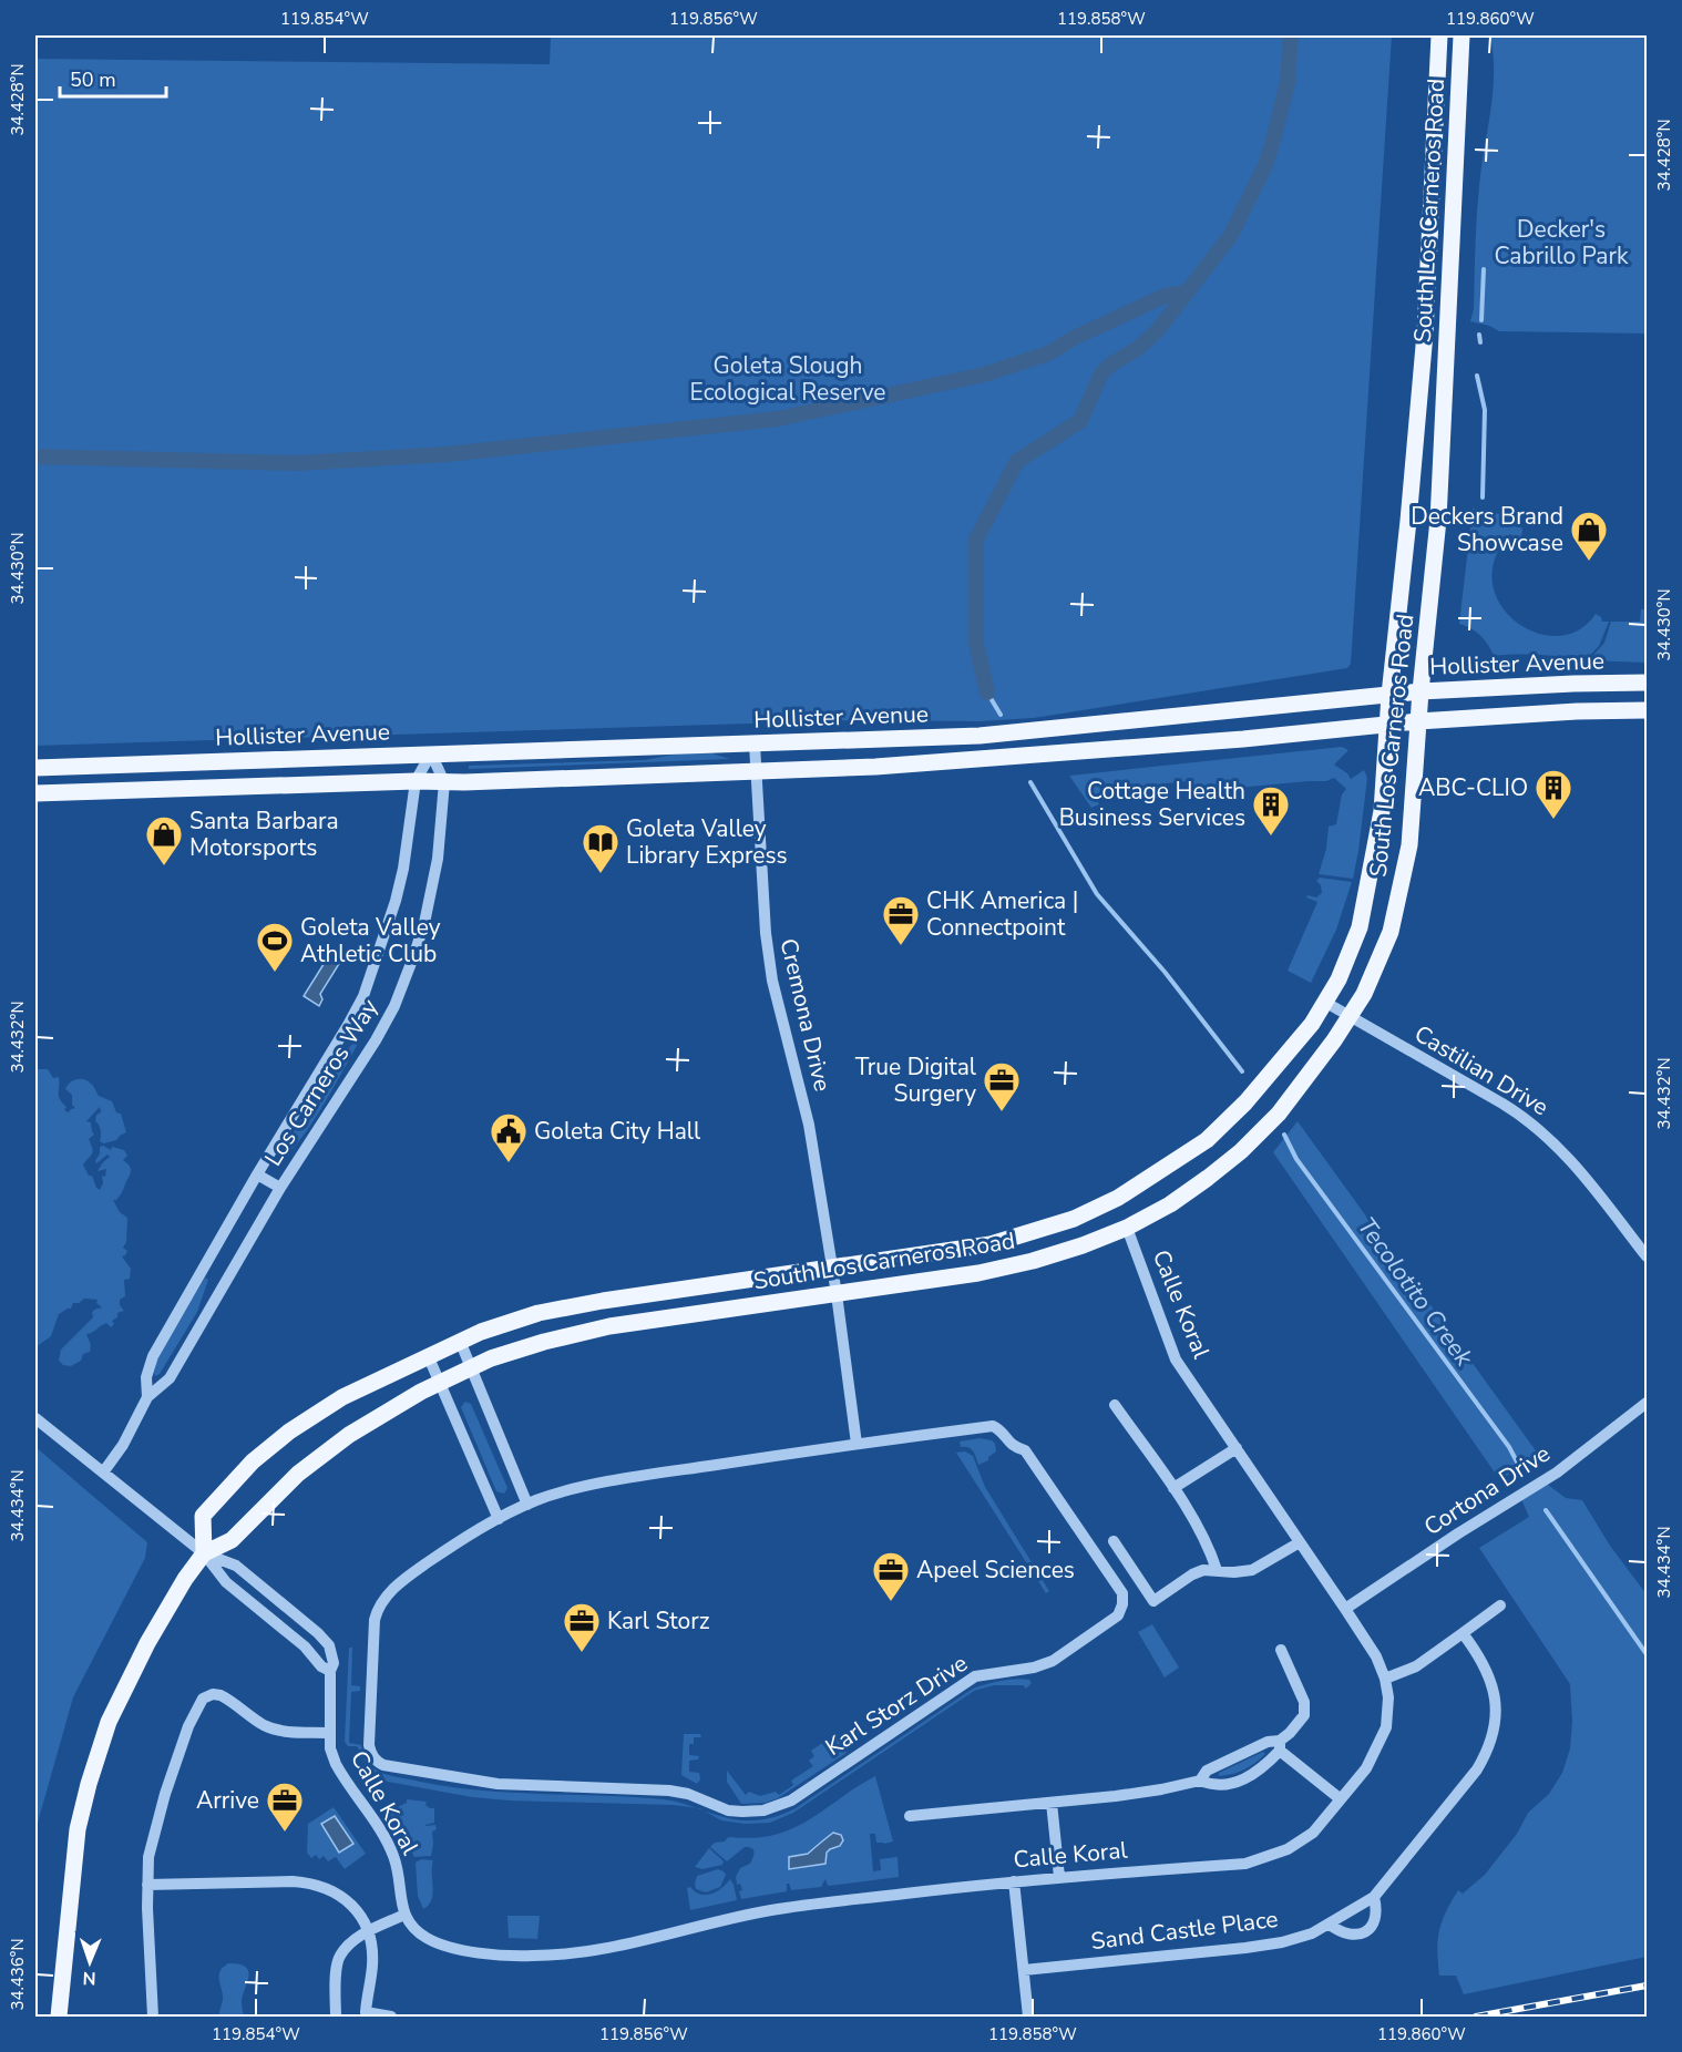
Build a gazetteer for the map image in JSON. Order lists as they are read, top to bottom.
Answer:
{
  "streets": {
    "main road": ["South Los Carneros Road", "Hollister Avenue"],
    "street": [
      "Cremona Drive",
      "Castilian Drive",
      "Los Carneros Way",
      "Calle Koral",
      "Cortona Drive",
      "Karl Storz Drive",
      "Sand Castle Place"
    ]
  },
  "crossings": [
    ["South Los Carneros Road", "Hollister Avenue"],
    ["South Los Carneros Road", "Cremona Drive"],
    ["South Los Carneros Road", "Castilian Drive"],
    ["South Los Carneros Road", "Calle Koral"],
    ["Hollister Avenue", "Cremona Drive"],
    ["Hollister Avenue", "Los Carneros Way"],
    ["Cremona Drive", "Karl Storz Drive"],
    ["Los Carneros Way", "Calle Koral"],
    ["Calle Koral", "Cortona Drive"]
  ],
  "water": ["Tecolotito Creek"],
  "parks": ["Decker's Cabrillo Park", "Goleta Slough Ecological Reserve"],
  "places": {
    "shop": ["Deckers Brand Showcase", "Santa Barbara Motorsports"],
    "building": ["ABC-CLIO", "Cottage Health Business Services"],
    "library": ["Goleta Valley Library Express"],
    "office": [
      "CHK America | Connectpoint",
      "True Digital Surgery",
      "Apeel Sciences",
      "Karl Storz",
      "Arrive"
    ],
    "sports": ["Goleta Valley Athletic Club"],
    "public building": ["Goleta City Hall"]
  },
  "scale_bar": "50 m",
  "north": "bottom",
  "coordinates": [
    "119.854°W",
    "119.856°W",
    "119.858°W",
    "119.860°W",
    "34.428°N",
    "34.430°N",
    "34.432°N",
    "34.434°N",
    "34.436°N"
  ]
}
